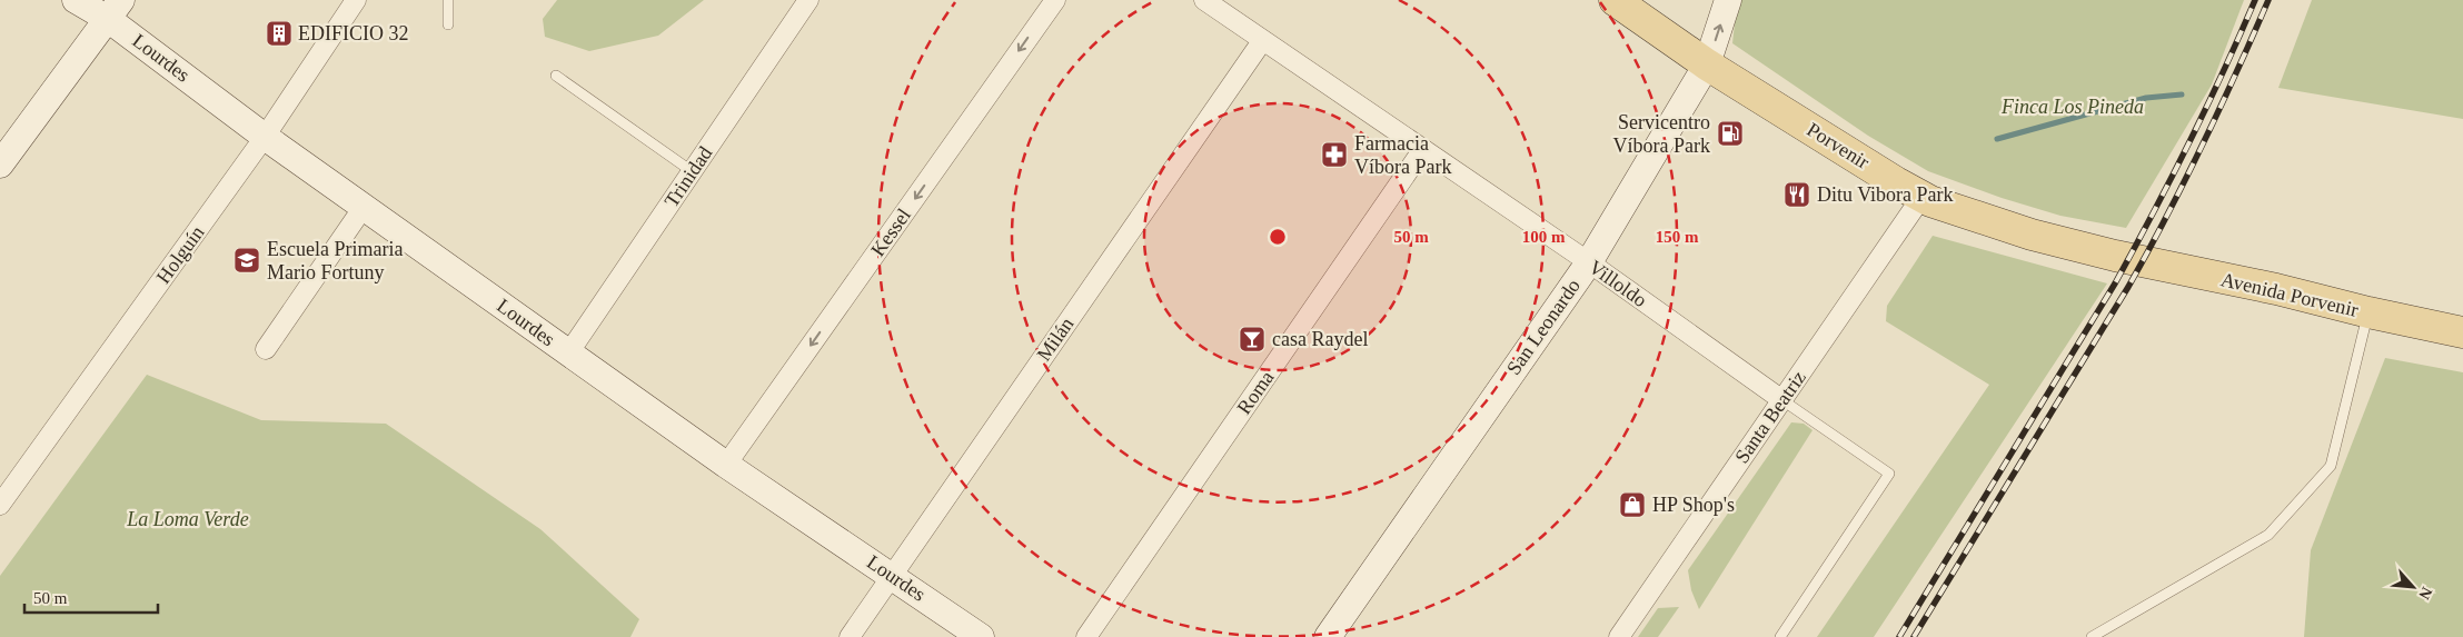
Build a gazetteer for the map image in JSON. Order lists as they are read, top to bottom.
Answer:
{
  "streets": {
    "main road": ["Porvenir", "Avenida Porvenir"],
    "street": [
      "Lourdes",
      "Trinidad",
      "Kessel",
      "Holguín",
      "Villoldo",
      "San Leonardo",
      "Milán",
      "Roma",
      "Santa Beatriz"
    ]
  },
  "crossings": [
    ["Lourdes", "Trinidad"],
    ["Lourdes", "Kessel"],
    ["Lourdes", "Holguín"],
    ["Lourdes", "Milán"],
    ["Porvenir", "Avenida Porvenir"],
    ["Porvenir", "San Leonardo"],
    ["Porvenir", "Santa Beatriz"],
    ["Villoldo", "San Leonardo"],
    ["Villoldo", "Milán"],
    ["Villoldo", "Roma"],
    ["Villoldo", "Santa Beatriz"]
  ],
  "one_way": ["Kessel"],
  "parks": ["Finca Los Pineda", "La Loma Verde"],
  "places": {
    "building": ["EDIFICIO 32"],
    "fuel station": ["Servicentro Víbora Park"],
    "pharmacy": ["Farmacia Víbora Park"],
    "restaurant": ["Ditu Vibora Park"],
    "school or university": ["Escuela Primaria Mario Fortuny"],
    "bar": ["casa Raydel"],
    "shop": ["HP Shop's"]
  },
  "scale_bar": "50 m",
  "north": "bottom right",
  "rings": ["50 m", "100 m", "150 m"]
}
